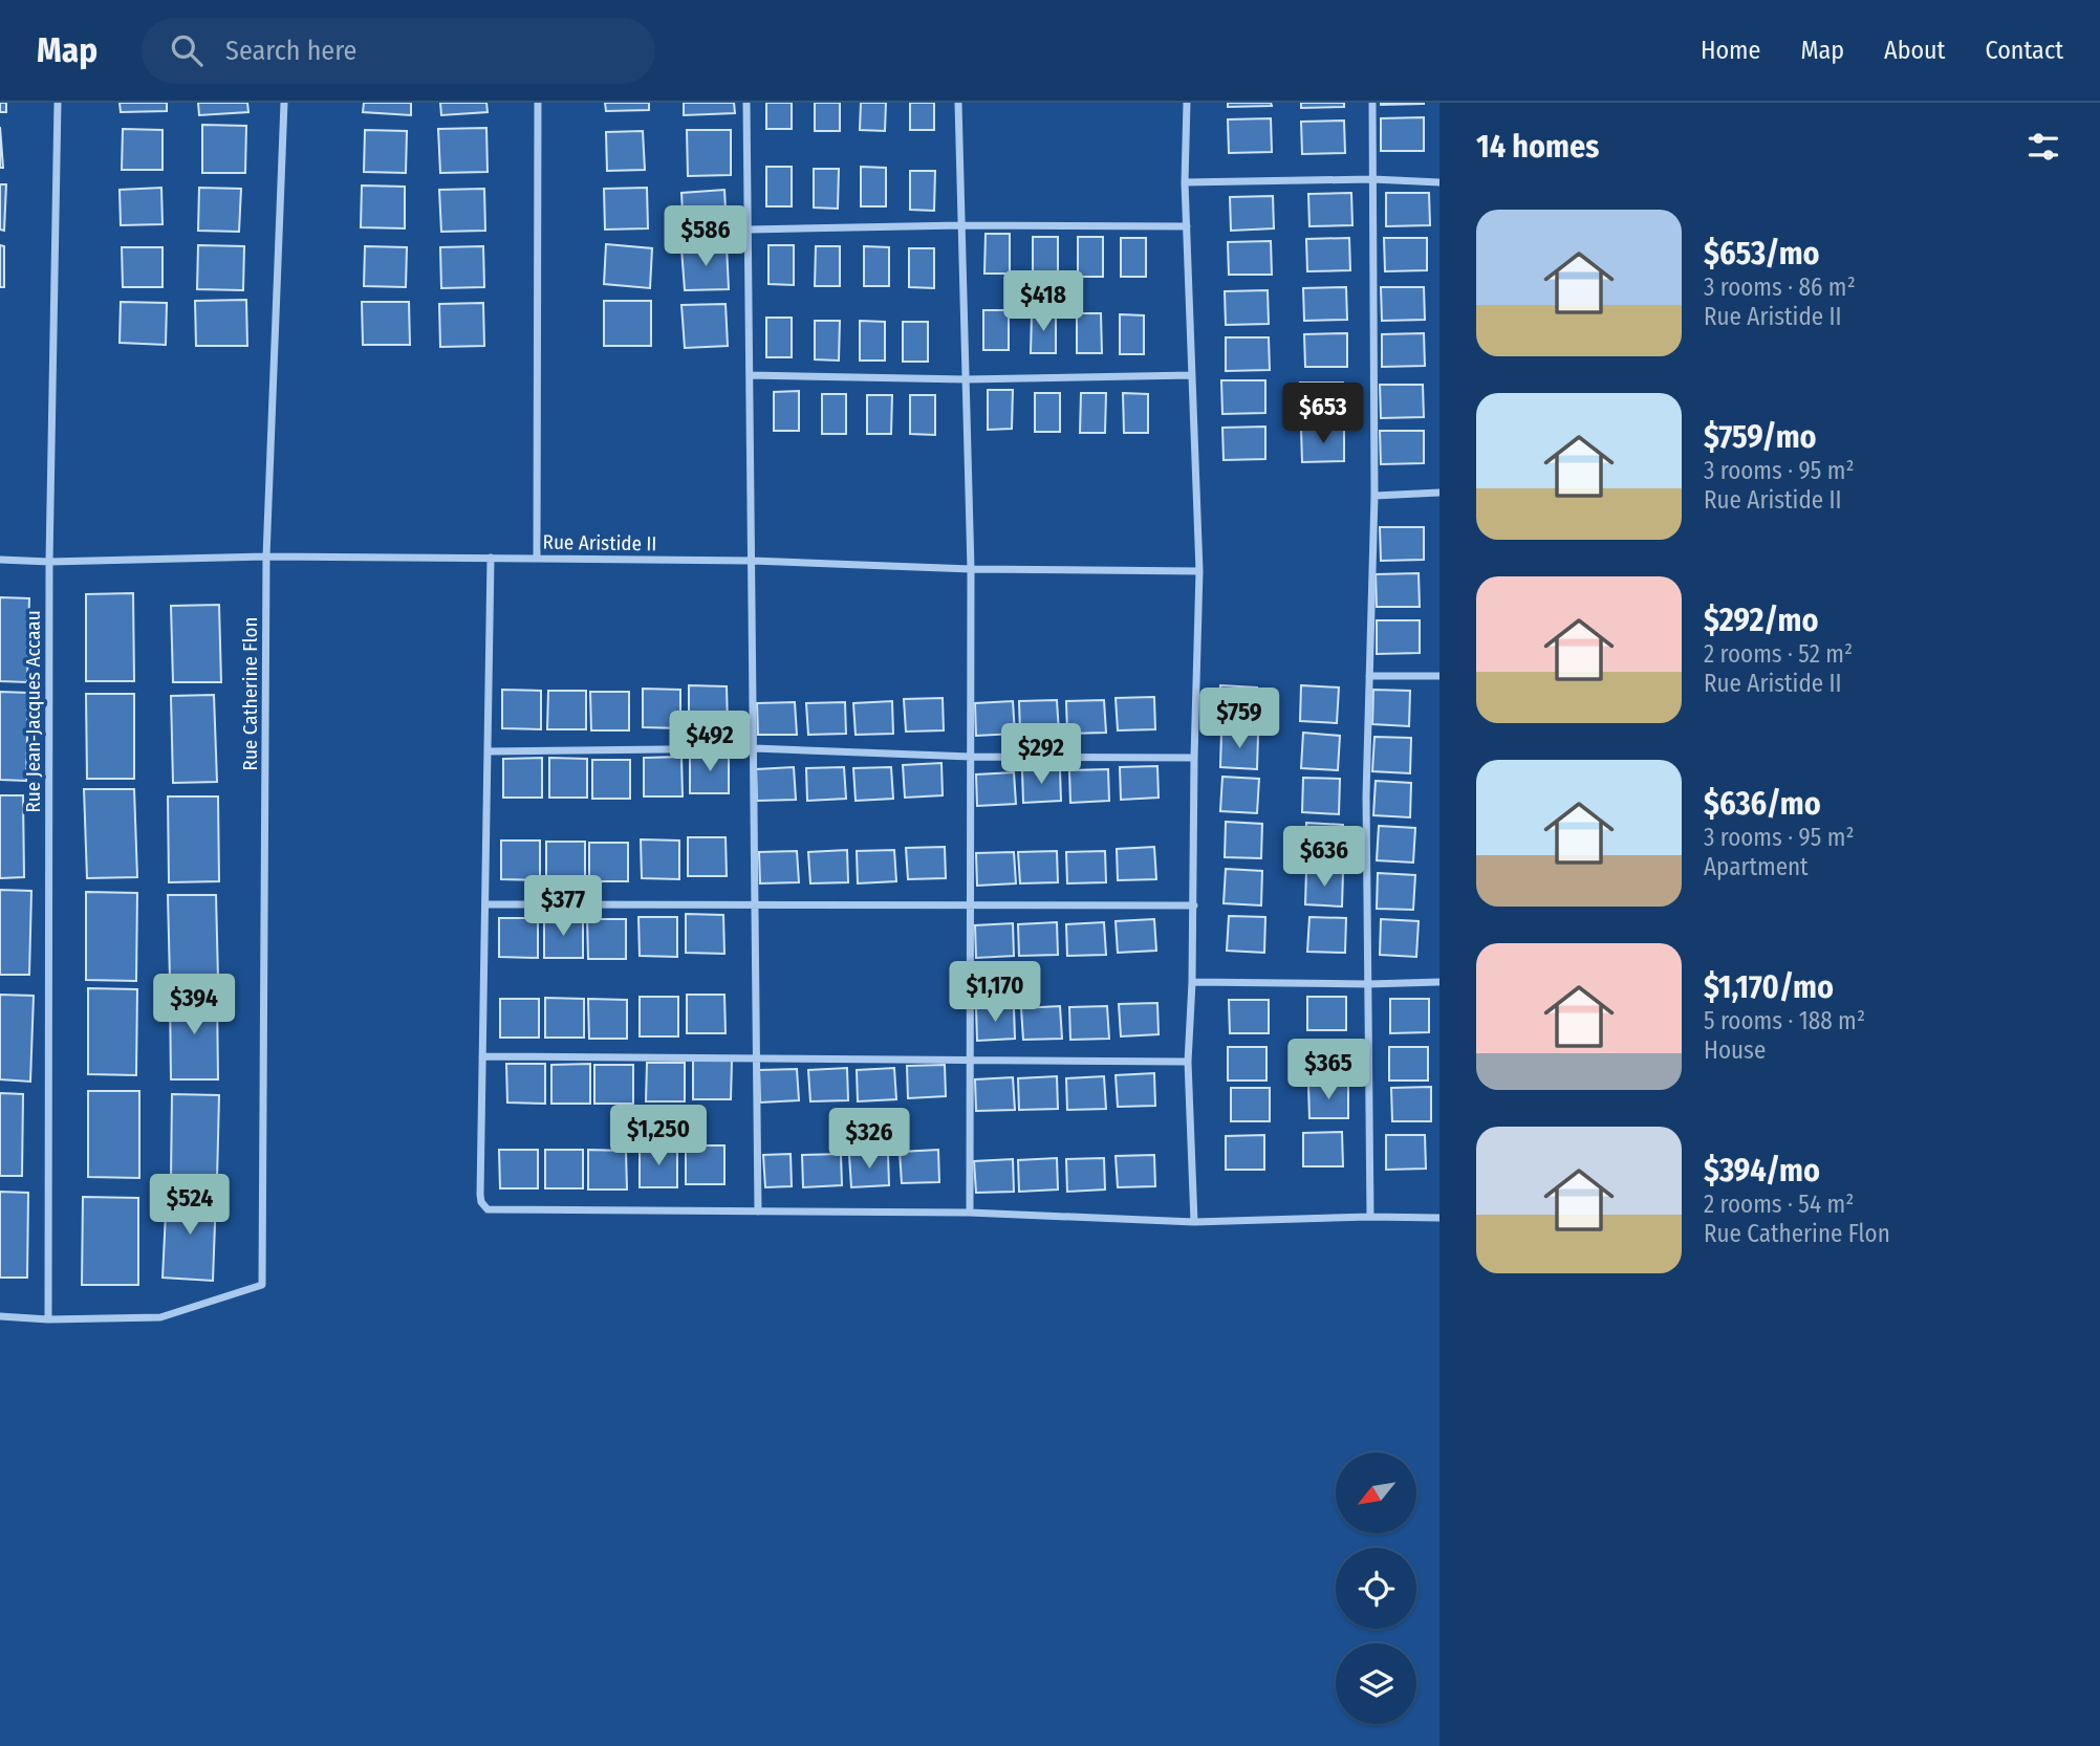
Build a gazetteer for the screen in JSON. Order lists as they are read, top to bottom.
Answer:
{
  "streets": {
    "street": ["Rue Aristide II", "Rue Catherine Flon", "Rue Jean-Jacques Accaau"]
  },
  "crossings": [
    ["Rue Aristide II", "Rue Catherine Flon"],
    ["Rue Aristide II", "Rue Jean-Jacques Accaau"],
    ["Rue Catherine Flon", "Rue Jean-Jacques Accaau"]
  ],
  "north": "bottom left",
  "page": {
    "header": "Map",
    "search": "Search here",
    "nav": [
      "Home",
      "Map",
      "About",
      "Contact"
    ],
    "heading": "14 homes",
    "list": [
      {
        "name": "$653/mo",
        "note": "3 rooms · 86 m² · Rue Aristide II"
      },
      {
        "name": "$759/mo",
        "note": "3 rooms · 95 m² · Rue Aristide II"
      },
      {
        "name": "$292/mo",
        "note": "2 rooms · 52 m² · Rue Aristide II"
      },
      {
        "name": "$636/mo",
        "note": "3 rooms · 95 m² · Apartment"
      },
      {
        "name": "$1,170/mo",
        "note": "5 rooms · 188 m² · House"
      },
      {
        "name": "$394/mo",
        "note": "2 rooms · 54 m² · Rue Catherine Flon"
      }
    ],
    "price": [
      "$586",
      "$418",
      "$653",
      "$759",
      "$492",
      "$292",
      "$636",
      "$377",
      "$1,170",
      "$394",
      "$365",
      "$1,250",
      "$326",
      "$524"
    ]
  }
}
